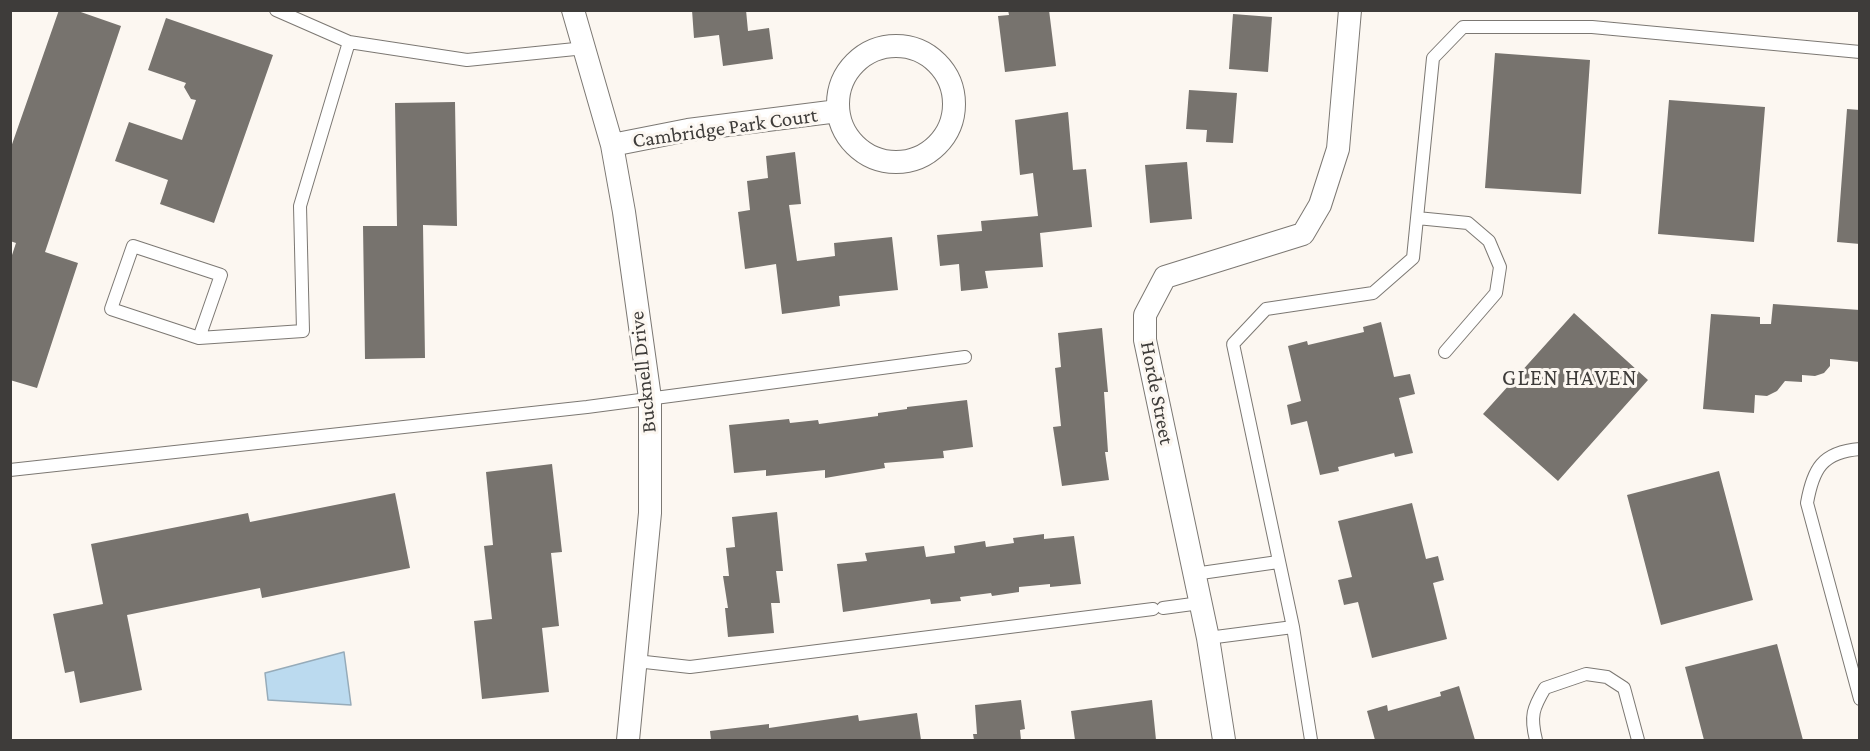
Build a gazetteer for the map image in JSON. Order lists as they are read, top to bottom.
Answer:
{
  "streets": {
    "street": ["Cambridge Park Court", "Bucknell Drive", "Horde Street"]
  },
  "crossings": [
    ["Cambridge Park Court", "Bucknell Drive"]
  ],
  "districts": ["GLEN HAVEN"]
}
